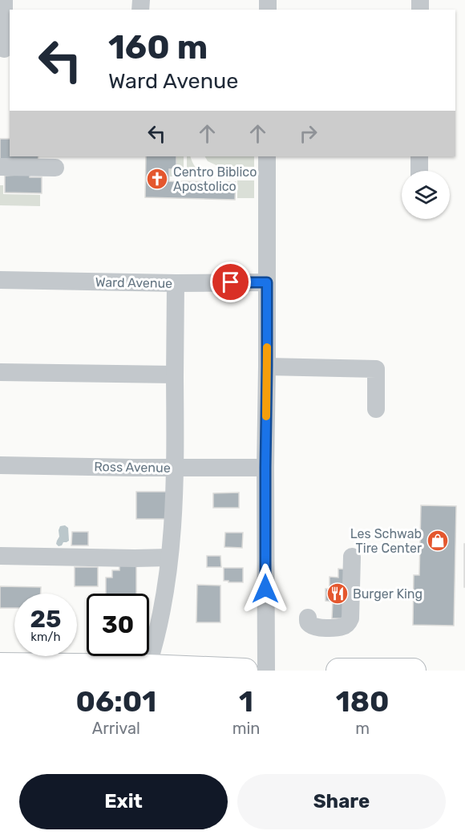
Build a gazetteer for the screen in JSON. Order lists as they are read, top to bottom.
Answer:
{
  "streets": {
    "street": ["Ward Avenue", "Ross Avenue"]
  },
  "places": {
    "church": ["Centro Biblico Apostolico"],
    "shop": ["Les Schwab Tire Center"],
    "restaurant": ["Burger King"]
  },
  "page": {
    "turn": ["160 m", "Ward Avenue"],
    "speed": "25 km/h",
    "limit": "30",
    "eta": [
      "06:01",
      "Arrival",
      "1",
      "min",
      "180",
      "m"
    ],
    "buttons": ["Exit", "Share"]
  }
}
